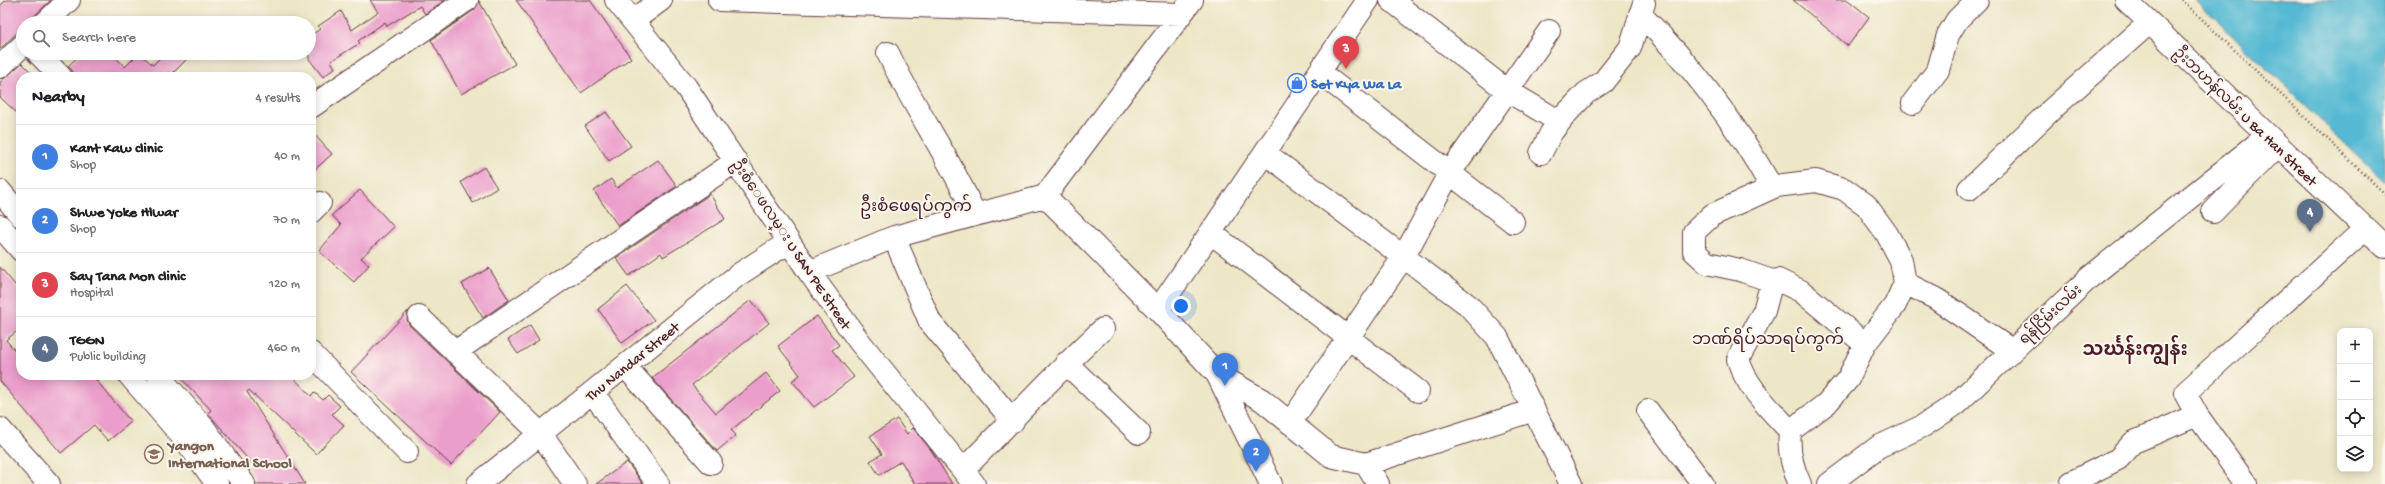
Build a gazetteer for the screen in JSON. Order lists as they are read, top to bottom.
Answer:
{
  "streets": {
    "street": [
      "ဦးဘဟန်လမ်း U Ba Han Street",
      "ဦးစံေဖလမ္း U SAN PE Street",
      "ရန်ငြိမ်းလမ်း",
      "Thu Nandar Street"
    ]
  },
  "crossings": [
    ["ဦးဘဟန်လမ်း U Ba Han Street", "ရန်ငြိမ်းလမ်း"],
    ["ဦးစံေဖလမ္း U SAN PE Street", "Thu Nandar Street"]
  ],
  "districts": ["ဦးစံဖေရပ်ကွက်", "ဘဏ်ရိပ်သာရပ်ကွက်", "သင်္ဃန်းကျွန်း"],
  "places": {
    "shop": ["Set Kya Wa La"],
    "school or university": ["Yangon International School"]
  },
  "page": {
    "search": "Search here",
    "pins": [
      "3",
      "4",
      "1",
      "2"
    ],
    "heading": ["Nearby", "4 results"],
    "list": [
      {
        "mark": "1",
        "name": "Kant Kaw clinic",
        "note": "Shop",
        "value": "40 m"
      },
      {
        "mark": "2",
        "name": "Shwe Yoke Hlwar",
        "note": "Shop",
        "value": "70 m"
      },
      {
        "mark": "3",
        "name": "Say Tana Mon clinic",
        "note": "Hospital",
        "value": "120 m"
      },
      {
        "mark": "4",
        "name": "TGGN",
        "note": "Public building",
        "value": "460 m"
      }
    ],
    "map_buttons": ["+", "−"]
  }
}
